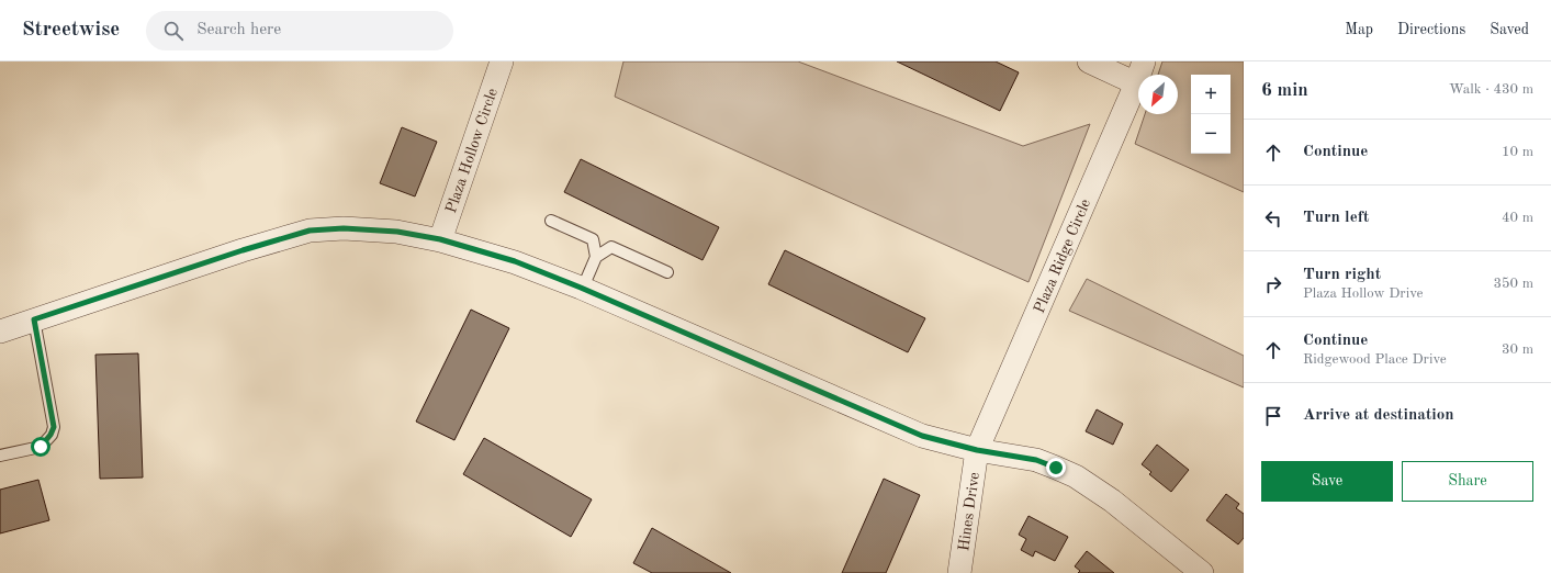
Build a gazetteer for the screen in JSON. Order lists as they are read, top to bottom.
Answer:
{
  "streets": {
    "street": ["Plaza Hollow Circle", "Plaza Ridge Circle", "Hines Drive"]
  },
  "crossings": [
    ["Plaza Ridge Circle", "Hines Drive"]
  ],
  "north": "bottom left",
  "page": {
    "header": "Streetwise",
    "search": "Search here",
    "nav": ["Map", "Directions", "Saved"],
    "heading": ["6 min", "Walk · 430 m"],
    "map_buttons": ["+", "−"],
    "list": [
      ["Continue", "10 m"],
      ["Turn left", "40 m"],
      ["Turn right", "Plaza Hollow Drive", "350 m"],
      ["Continue", "Ridgewood Place Drive", "30 m"],
      "Arrive at destination"
    ],
    "buttons": ["Save", "Share"]
  }
}
